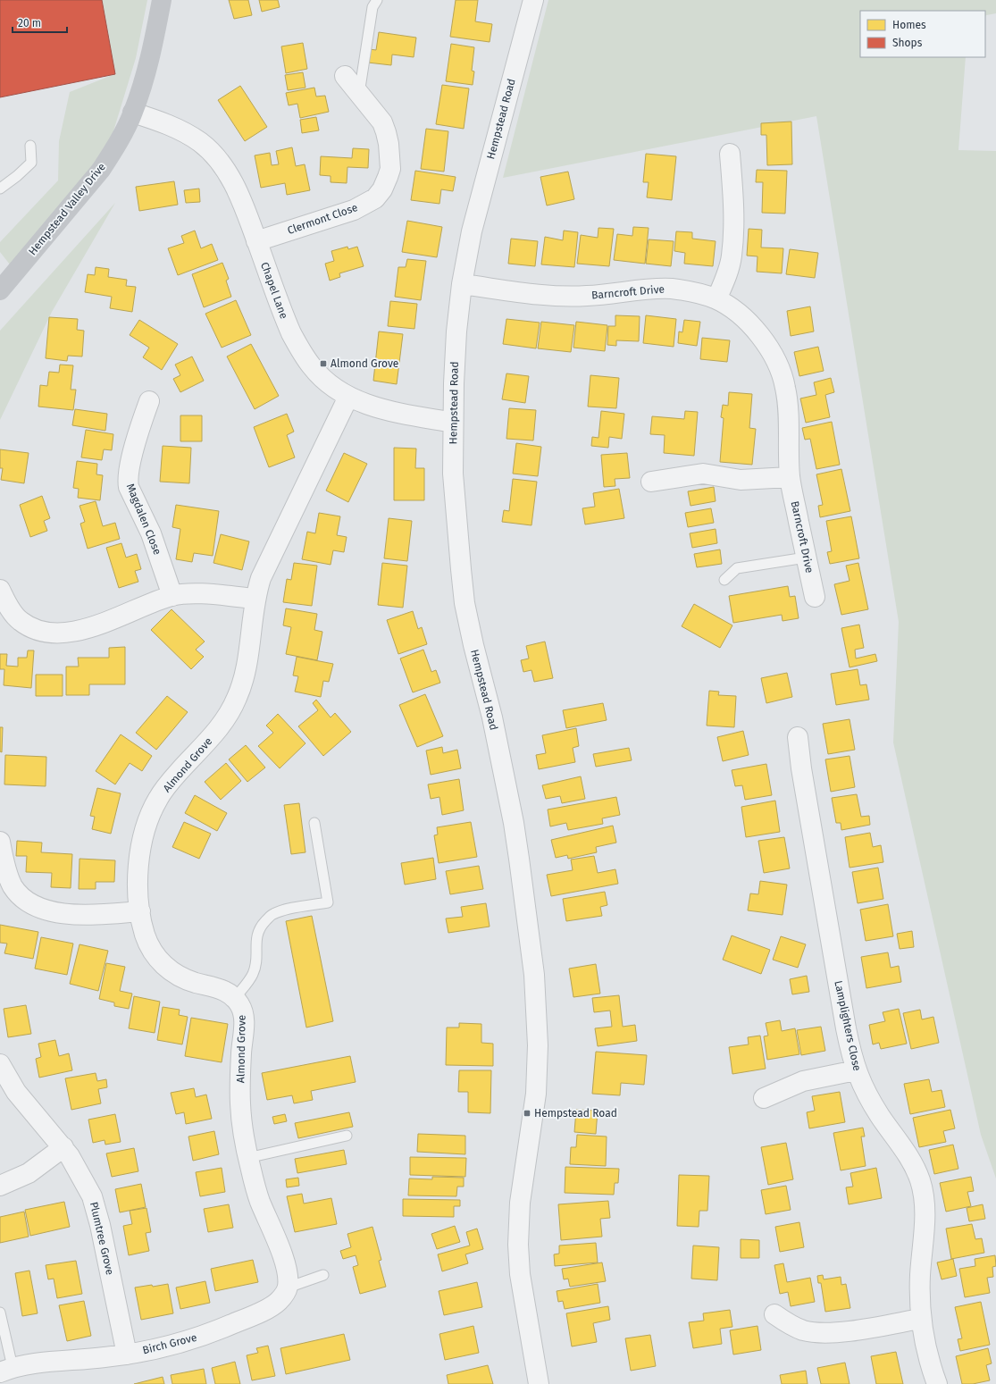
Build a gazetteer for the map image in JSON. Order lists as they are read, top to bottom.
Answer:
{
  "streets": {
    "street": [
      "Hempstead Road",
      "Hempstead Valley Drive",
      "Clermont Close",
      "Chapel Lane",
      "Barncroft Drive",
      "Magdalen Close",
      "Almond Grove",
      "Lamplighters Close",
      "Plumtree Grove",
      "Birch Grove"
    ]
  },
  "crossings": [
    ["Hempstead Road", "Chapel Lane"],
    ["Hempstead Road", "Barncroft Drive"],
    ["Hempstead Valley Drive", "Chapel Lane"],
    ["Clermont Close", "Chapel Lane"],
    ["Chapel Lane", "Almond Grove"],
    ["Almond Grove", "Birch Grove"],
    ["Plumtree Grove", "Birch Grove"]
  ],
  "places": {
    "transit": ["Almond Grove", "Hempstead Road"]
  },
  "legend": ["Homes", "Shops"],
  "scale_bar": "20 m"
}
